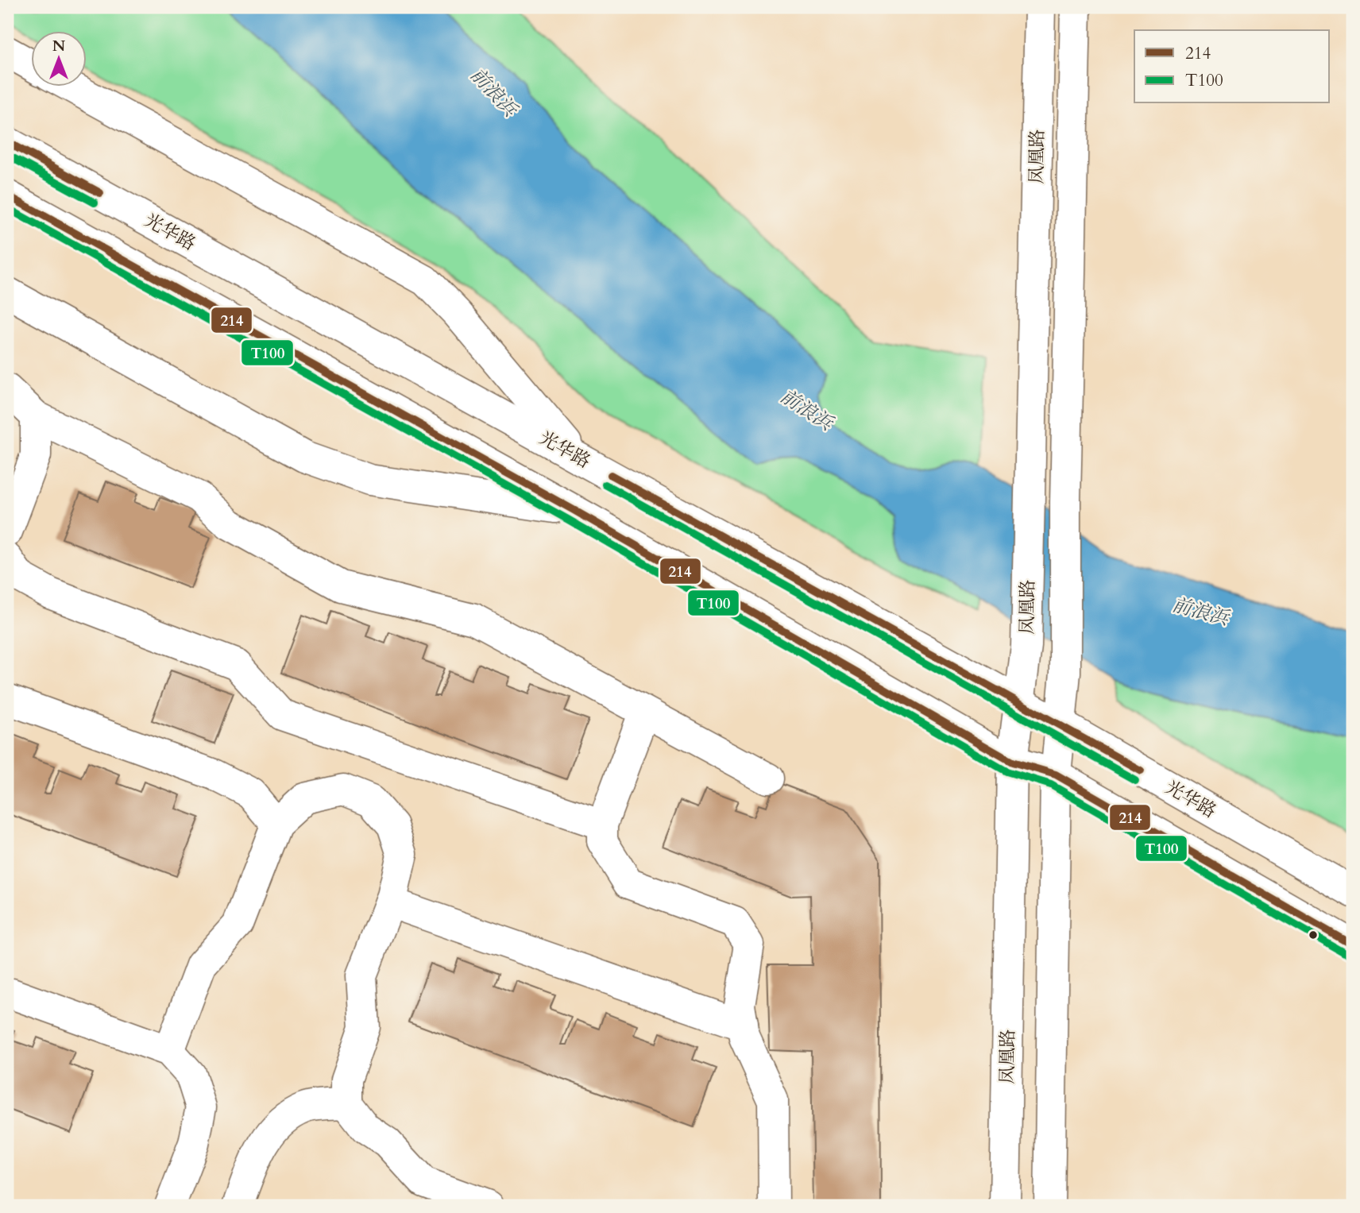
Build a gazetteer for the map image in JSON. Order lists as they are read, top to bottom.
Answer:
{
  "streets": {
    "main road": ["凤凰路", "光华路"]
  },
  "crossings": [
    ["凤凰路", "光华路"]
  ],
  "water": ["前浪浜"],
  "lines": ["transit line 214", "transit line T100"],
  "legend": ["214", "T100"],
  "north": "top"
}
